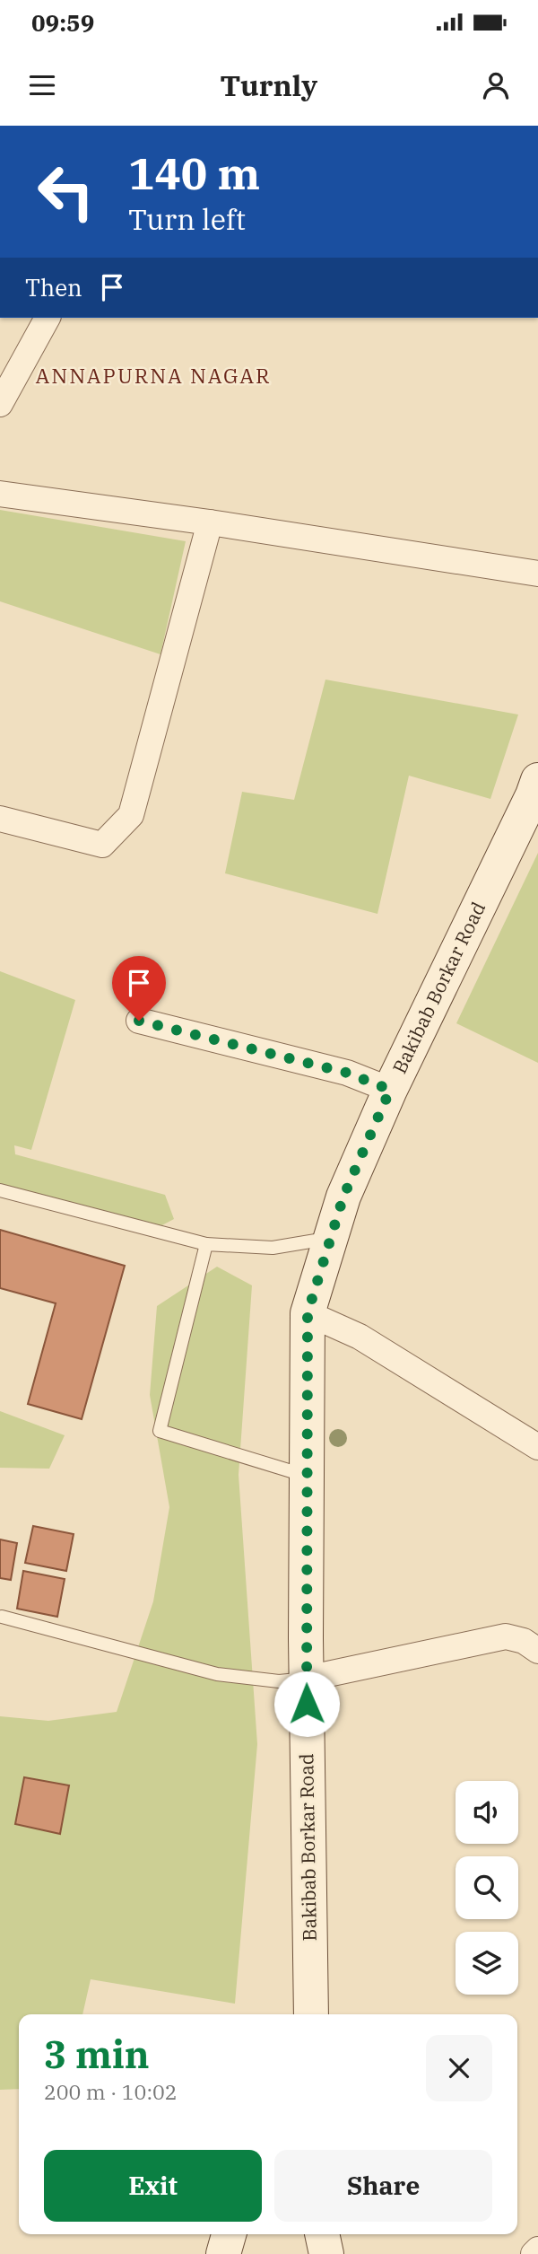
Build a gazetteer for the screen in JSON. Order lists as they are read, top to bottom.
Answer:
{
  "streets": {
    "street": ["Bakibab Borkar Road"]
  },
  "districts": ["ANNAPURNA NAGAR"],
  "page": {
    "status": "09:59",
    "header": "Turnly",
    "turn": ["140 m", "Turn left"],
    "then": "Then",
    "heading": ["3 min", "200 m · 10:02"],
    "buttons": ["Exit", "Share"]
  }
}
